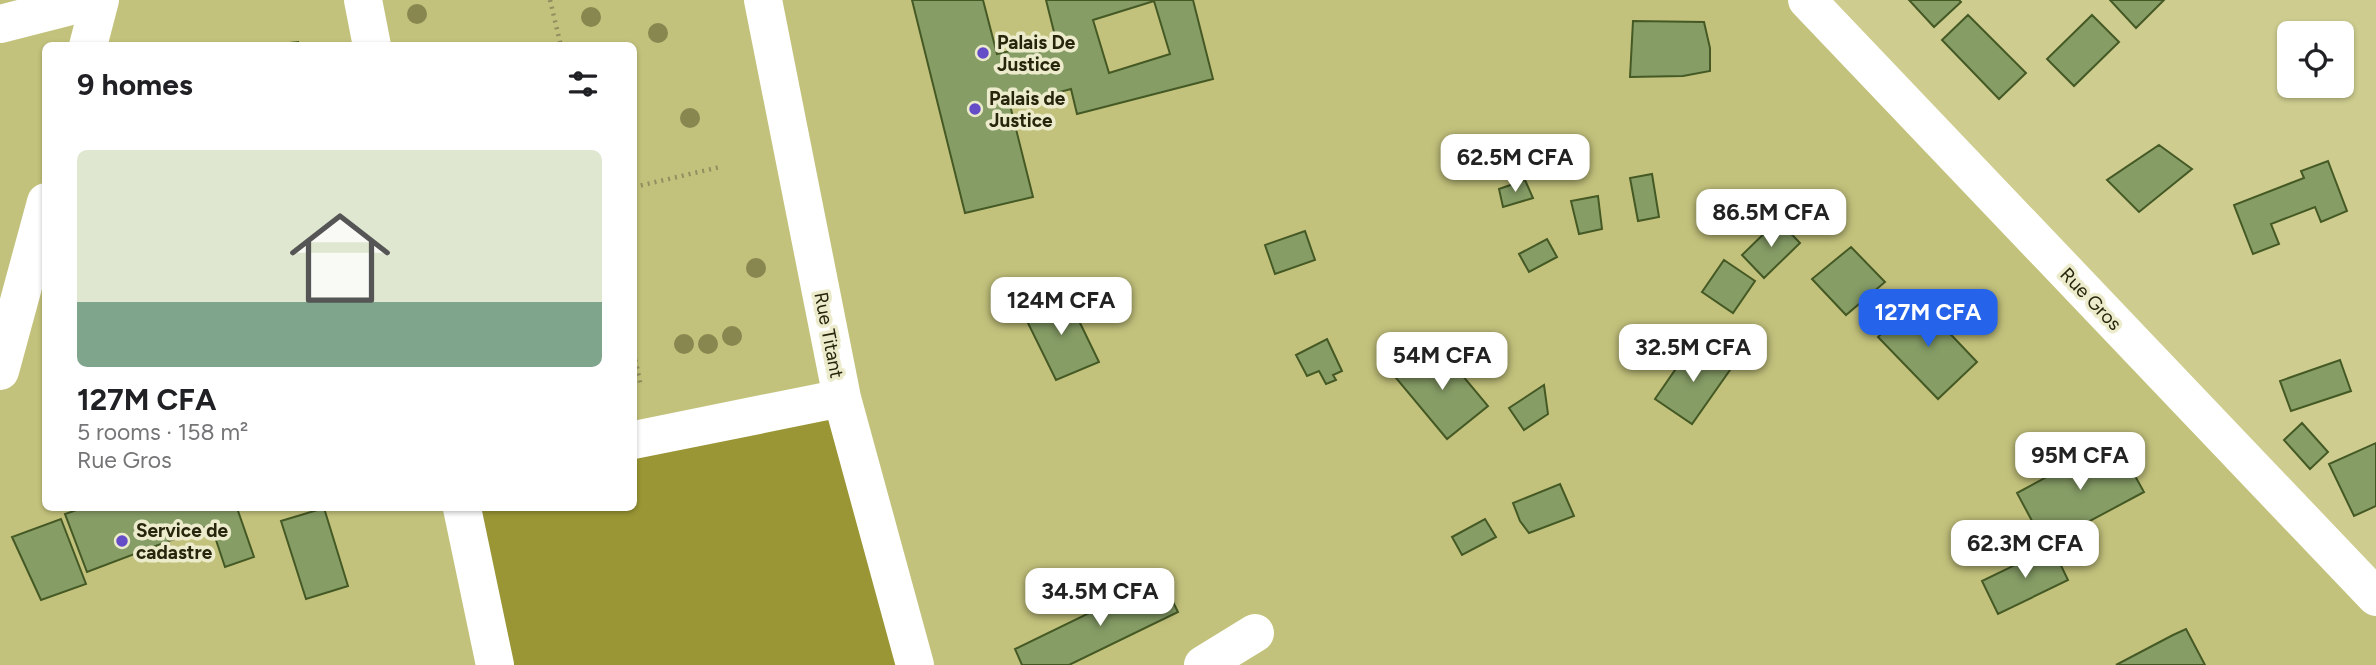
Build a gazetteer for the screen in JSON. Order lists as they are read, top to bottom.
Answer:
{
  "streets": {
    "street": ["Rue Gros", "Rue Titant"]
  },
  "places": ["Palais De Justice", "Palais de Justice", "Service de cadastre"],
  "page": {
    "heading": "9 homes",
    "list": [
      {
        "name": "127M CFA",
        "note": "5 rooms · 158 m² · Rue Gros"
      }
    ],
    "price": [
      "62.5M CFA",
      "86.5M CFA",
      "124M CFA",
      "127M CFA",
      "32.5M CFA",
      "54M CFA",
      "95M CFA",
      "62.3M CFA",
      "34.5M CFA"
    ]
  }
}
